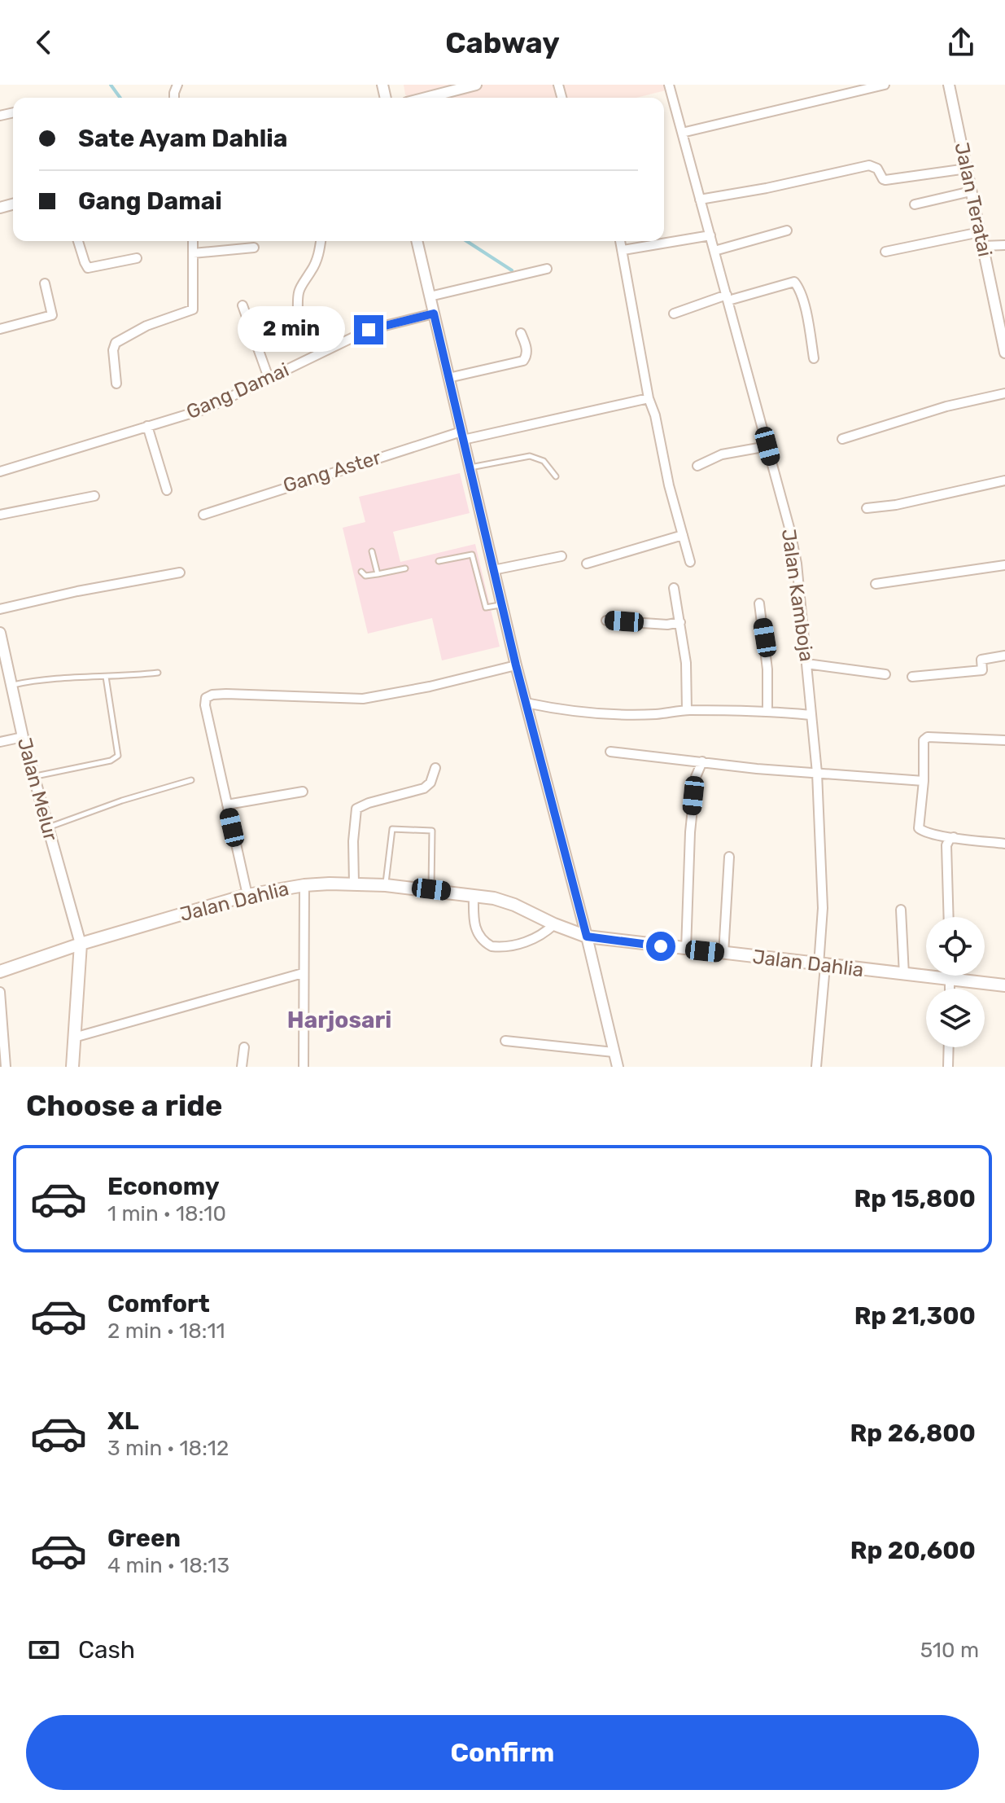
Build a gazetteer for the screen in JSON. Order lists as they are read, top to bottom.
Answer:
{
  "streets": {
    "main road": ["Jalan Dahlia"],
    "street": [
      "Jalan Teratai",
      "Gang Damai",
      "Gang Aster",
      "Jalan Kamboja",
      "Jalan Melur"
    ]
  },
  "crossings": [
    ["Jalan Kamboja", "Jalan Dahlia"],
    ["Jalan Melur", "Jalan Dahlia"]
  ],
  "districts": ["Harjosari"],
  "page": {
    "header": "Cabway",
    "banner": ["Sate Ayam Dahlia", "Gang Damai"],
    "bubble": "2 min",
    "heading": "Choose a ride",
    "list": [
      {
        "name": "Economy",
        "note": "1 min · 18:10",
        "value": "Rp 15,800"
      },
      {
        "name": "Comfort",
        "note": "2 min · 18:11",
        "value": "Rp 21,300"
      },
      {
        "name": "XL",
        "note": "3 min · 18:12",
        "value": "Rp 26,800"
      },
      {
        "name": "Green",
        "note": "4 min · 18:13",
        "value": "Rp 20,600"
      }
    ],
    "pay": ["Cash", "510 m"],
    "buttons": "Confirm"
  }
}
